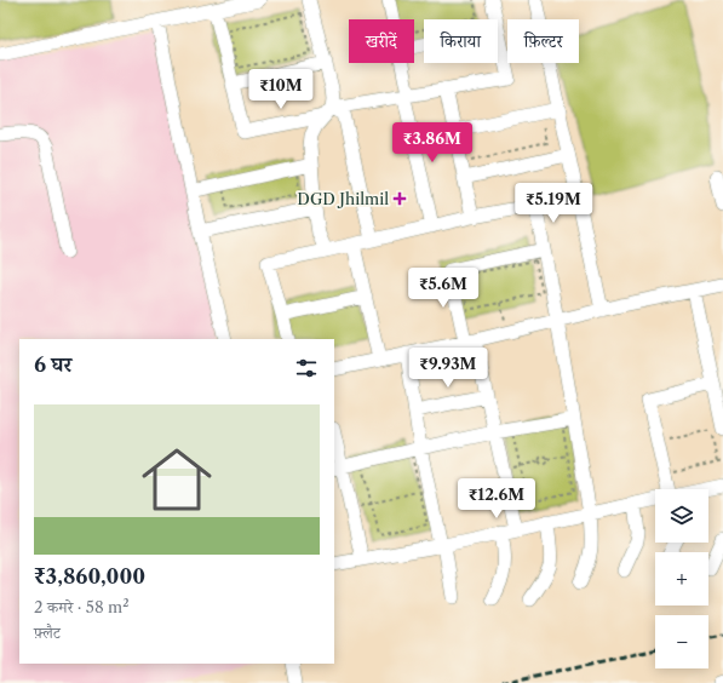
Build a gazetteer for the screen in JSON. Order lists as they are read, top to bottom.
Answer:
{
  "places": {
    "health": ["DGD Jhilmil"]
  },
  "page": {
    "chip": ["खरीदें", "किराया", "फ़िल्टर"],
    "price": [
      "₹10M",
      "₹3.86M",
      "₹5.19M",
      "₹5.6M",
      "₹9.93M",
      "₹12.6M"
    ],
    "heading": "6 घर",
    "list": [
      {
        "name": "₹3,860,000",
        "note": "2 कमरे · 58 m² · फ़्लैट"
      }
    ],
    "map_buttons": ["+", "−"]
  }
}
